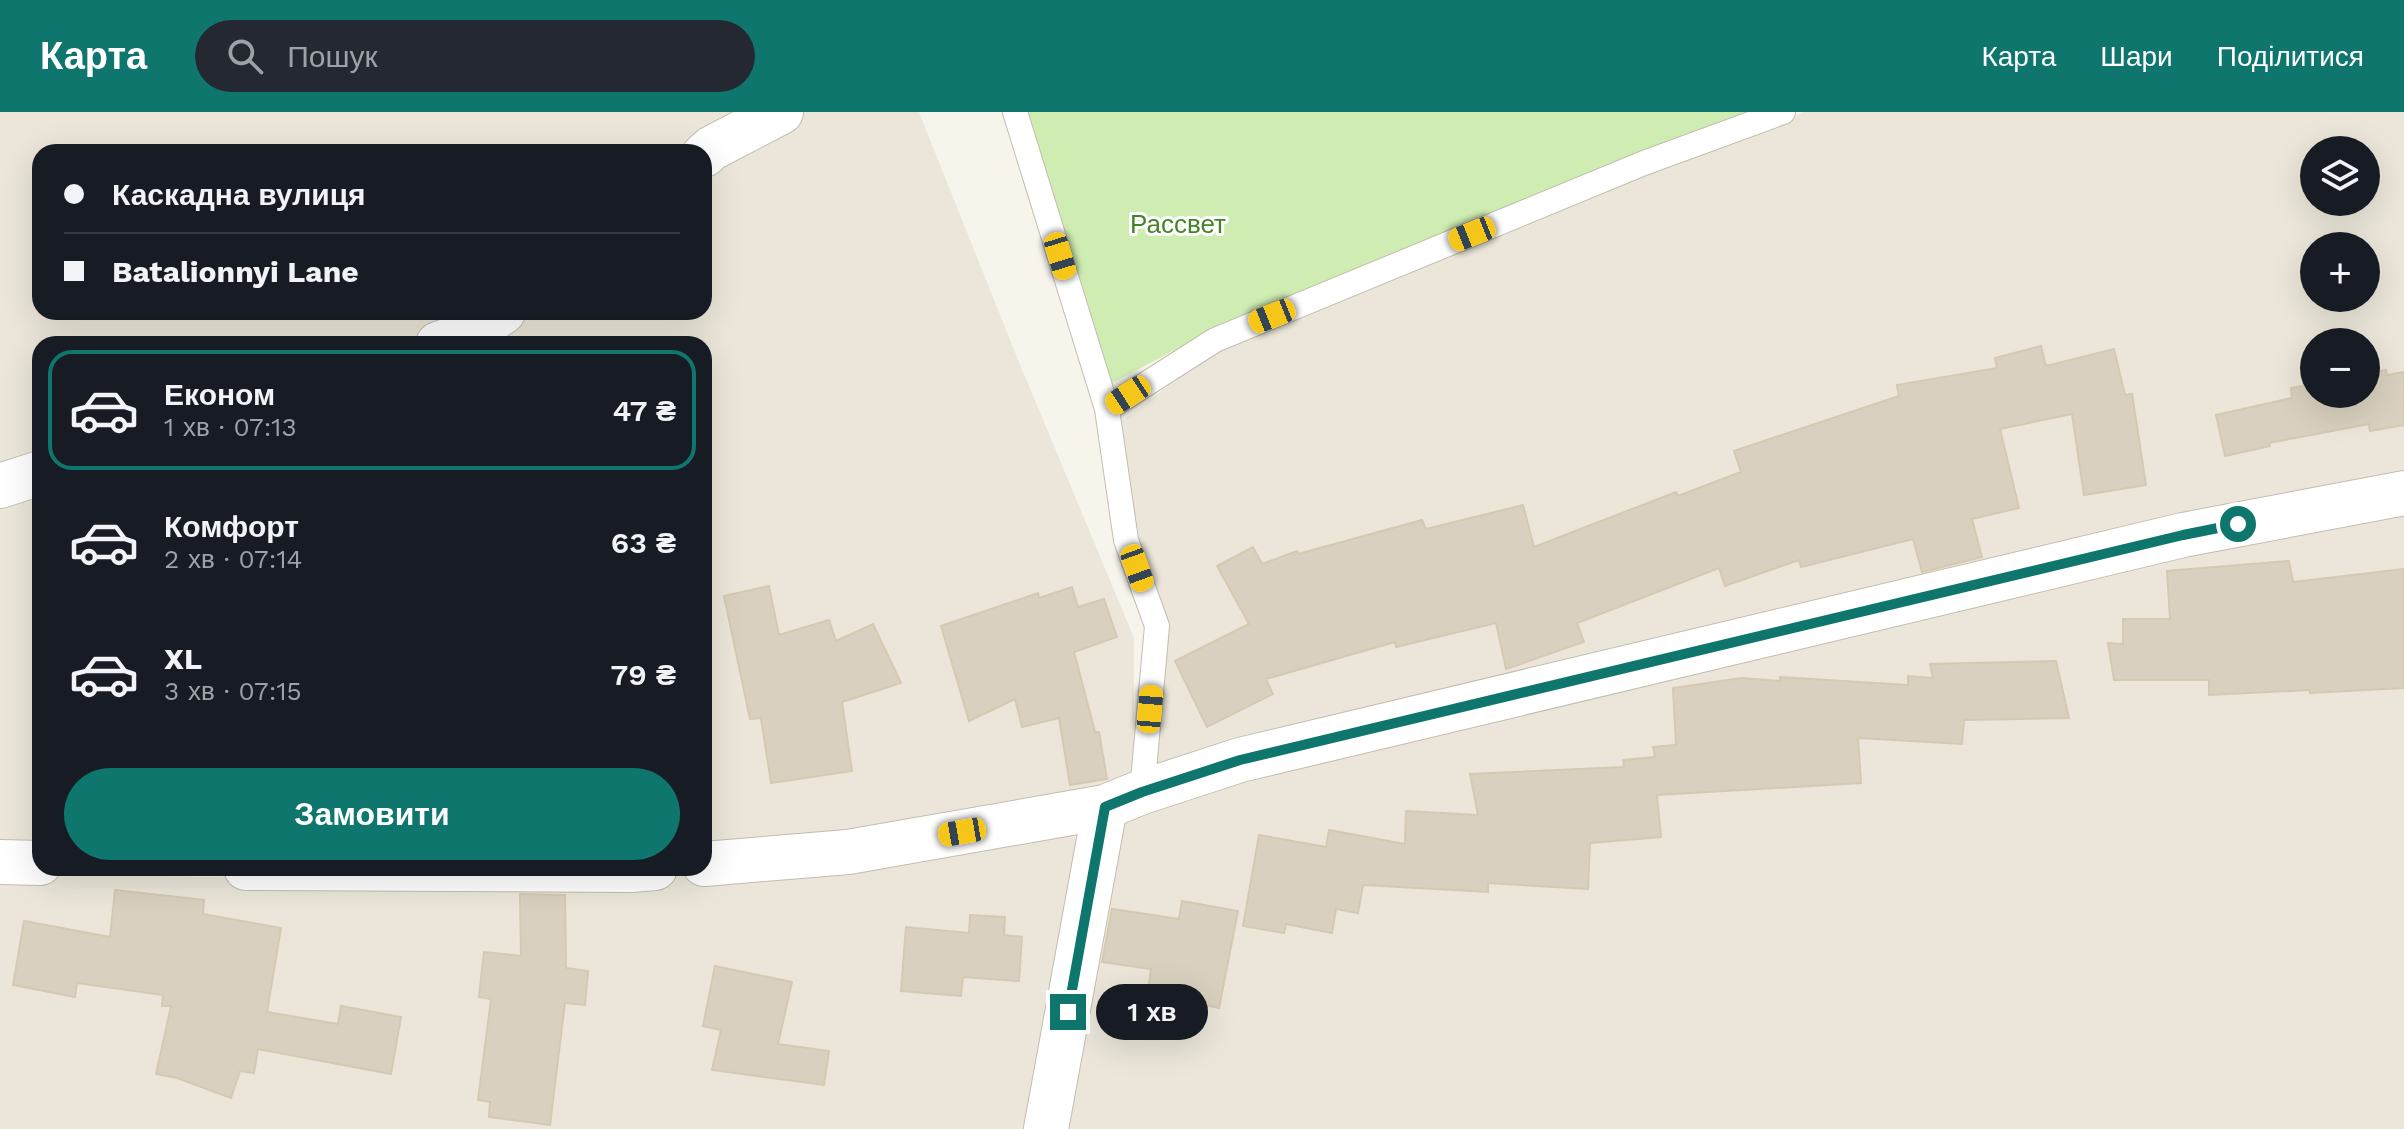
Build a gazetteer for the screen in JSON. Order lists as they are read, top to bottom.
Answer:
{
  "parks": ["Рассвет"],
  "page": {
    "header": "Карта",
    "search": "Пошук",
    "nav": ["Карта", "Шари", "Поділитися"],
    "map_buttons": ["+", "−"],
    "banner": ["Каскадна вулиця", "Batalionnyi Lane"],
    "list": [
      {
        "name": "Економ",
        "note": "1 хв · 07:13",
        "value": "47 ₴"
      },
      {
        "name": "Комфорт",
        "note": "2 хв · 07:14",
        "value": "63 ₴"
      },
      {
        "name": "XL",
        "note": "3 хв · 07:15",
        "value": "79 ₴"
      }
    ],
    "buttons": "Замовити",
    "bubble": "1 хв"
  }
}
